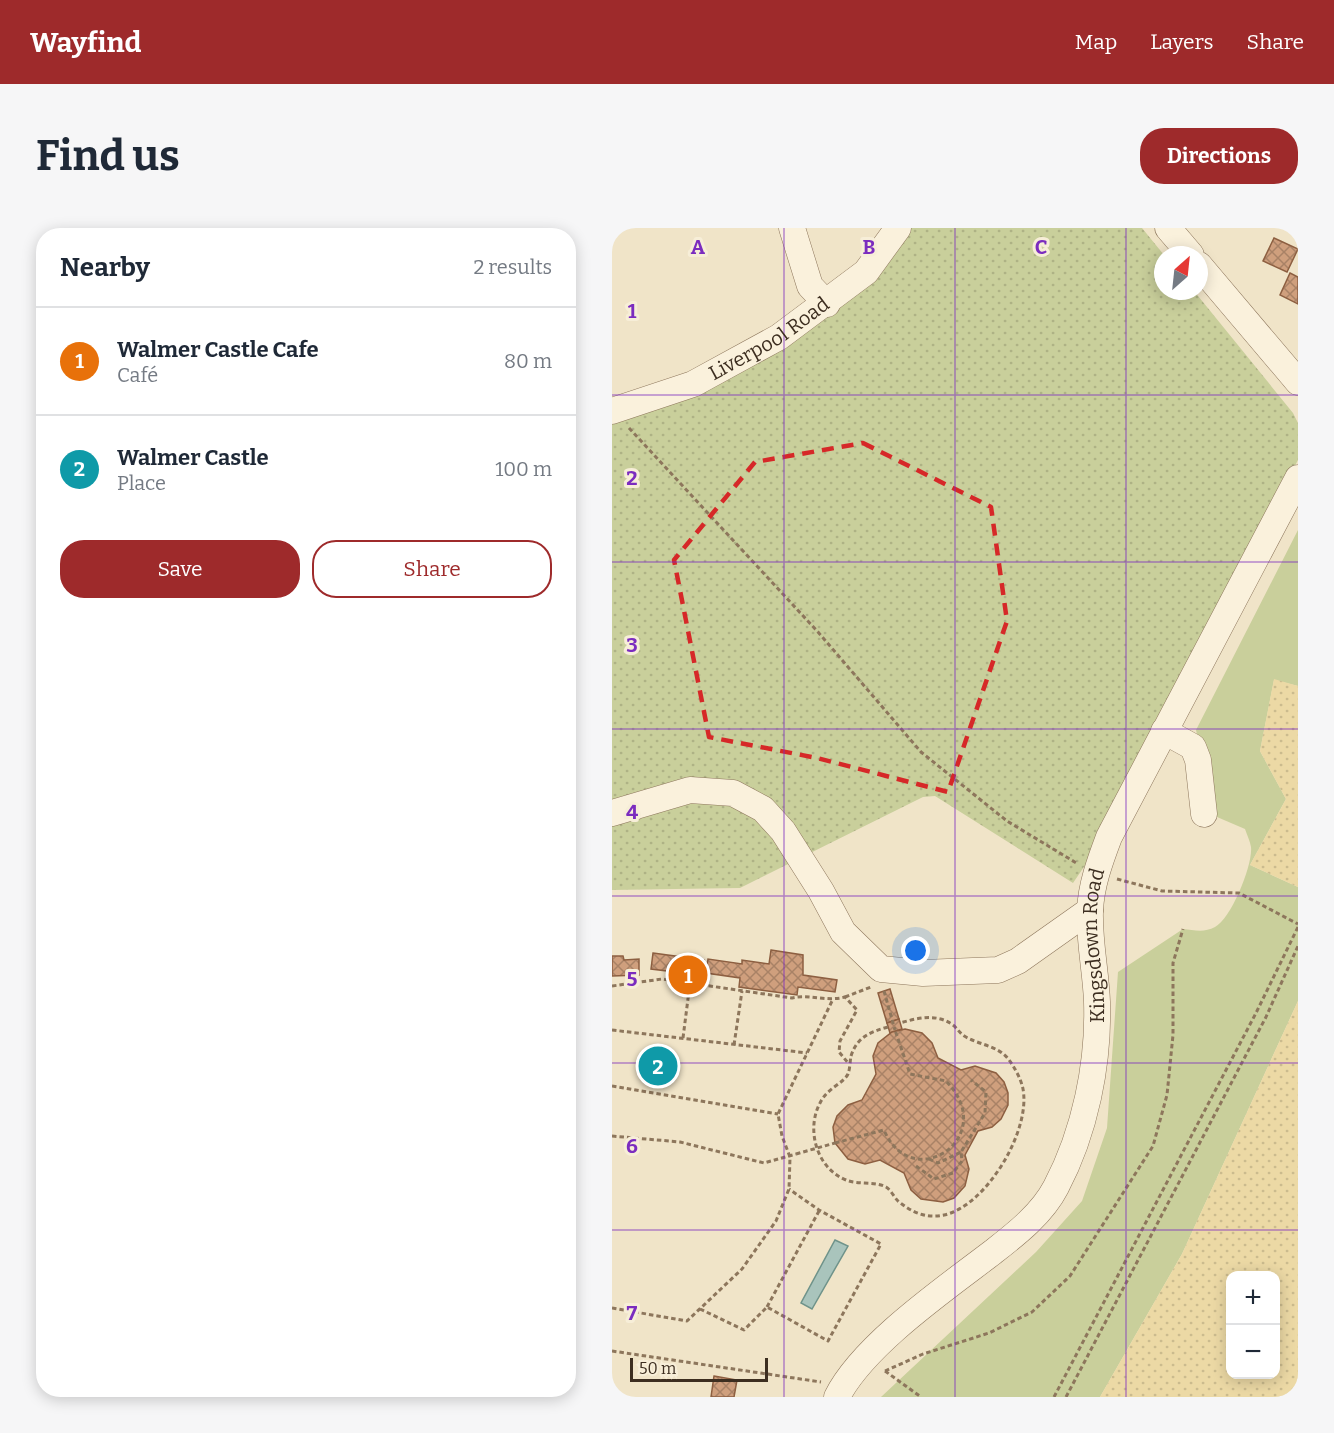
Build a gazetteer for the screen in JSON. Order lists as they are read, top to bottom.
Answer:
{
  "streets": {
    "street": ["Liverpool Road", "Kingsdown Road"]
  },
  "scale_bar": "50 m",
  "north": "top right",
  "page": {
    "header": "Wayfind",
    "nav": ["Map", "Layers", "Share"],
    "buttons": [
      "Directions",
      ["Save", "Share"]
    ],
    "title": "Find us",
    "heading": ["Nearby", "2 results"],
    "list": [
      {
        "mark": "1",
        "name": "Walmer Castle Cafe",
        "note": "Café",
        "value": "80 m"
      },
      {
        "mark": "2",
        "name": "Walmer Castle",
        "note": "Place",
        "value": "100 m"
      }
    ],
    "pins": ["1", "2"],
    "map_buttons": ["+", "−"],
    "scale": "50 m"
  },
  "grid": {
    "columns": ["A", "B", "C"],
    "rows": [
      "1",
      "2",
      "3",
      "4",
      "5",
      "6",
      "7"
    ]
  }
}
